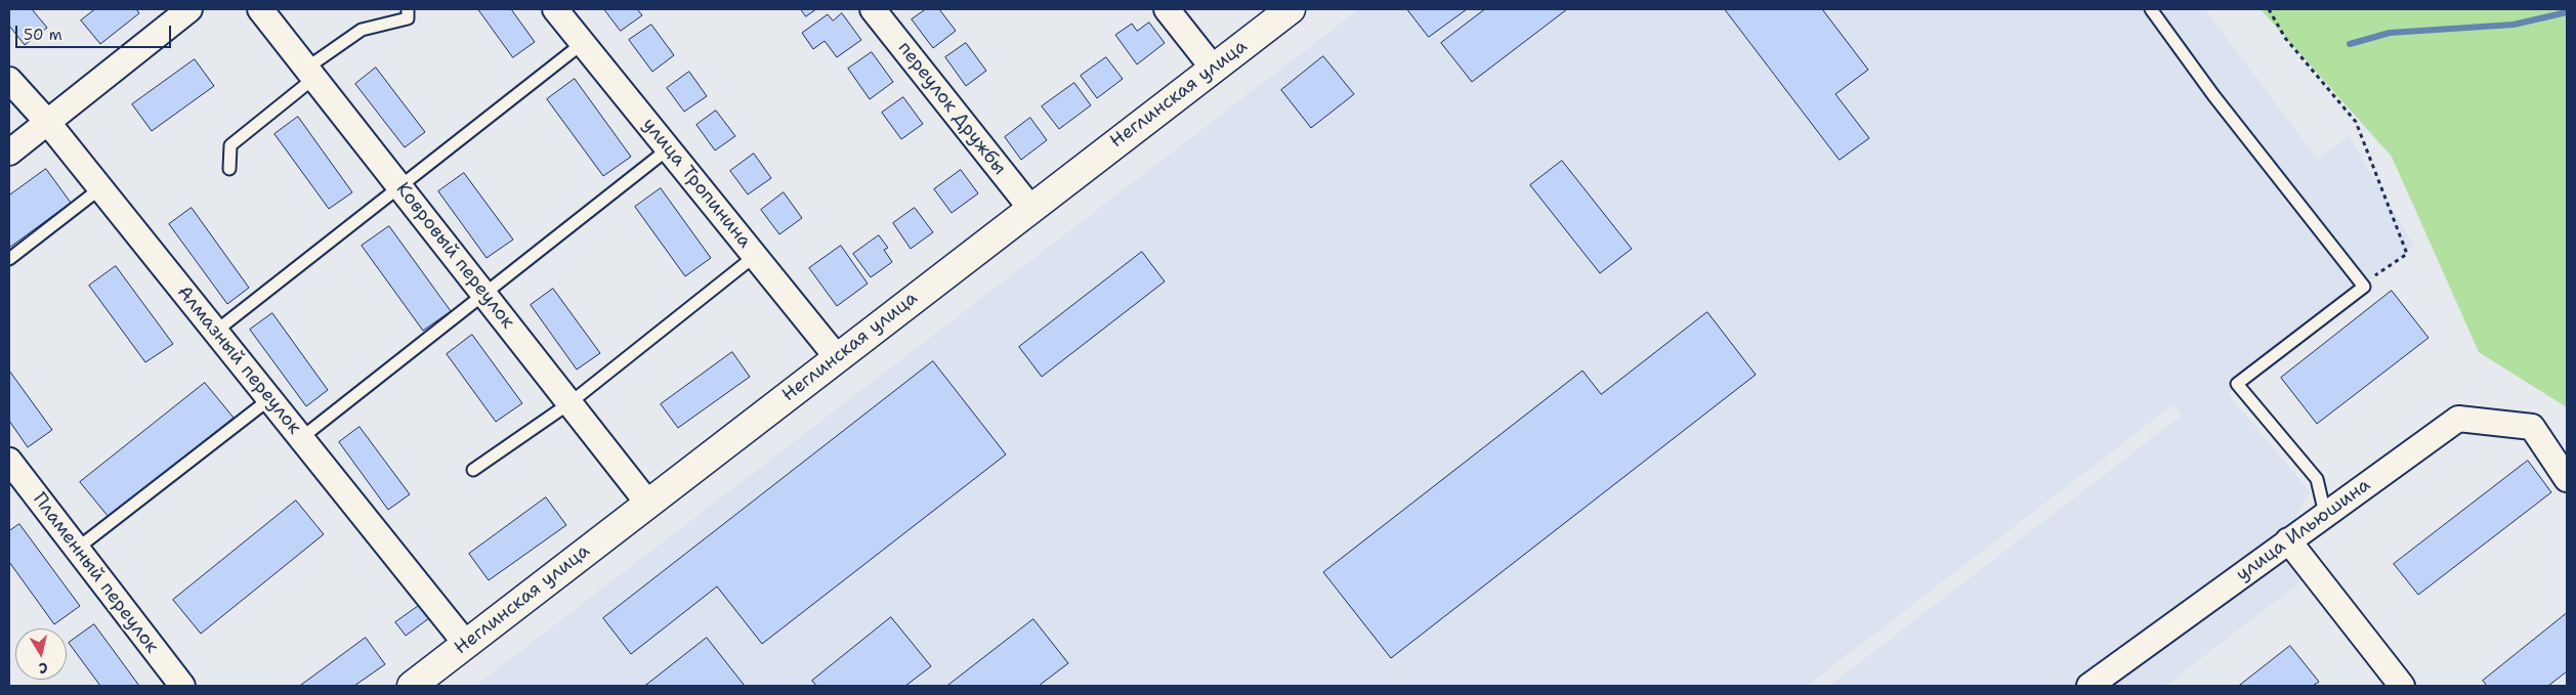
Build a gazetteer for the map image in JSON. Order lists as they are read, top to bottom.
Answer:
{
  "streets": {
    "street": [
      "Неглинская улица",
      "переулок Дружбы",
      "улица Тропинина",
      "Ковровый переулок",
      "Алмазный переулок",
      "улица Ильюшина",
      "Пламенный переулок"
    ]
  },
  "crossings": [
    ["Неглинская улица", "переулок Дружбы"],
    ["Неглинская улица", "улица Тропинина"],
    ["Неглинская улица", "Ковровый переулок"],
    ["Неглинская улица", "Алмазный переулок"]
  ],
  "scale_bar": "50 m",
  "north": "bottom"
}
